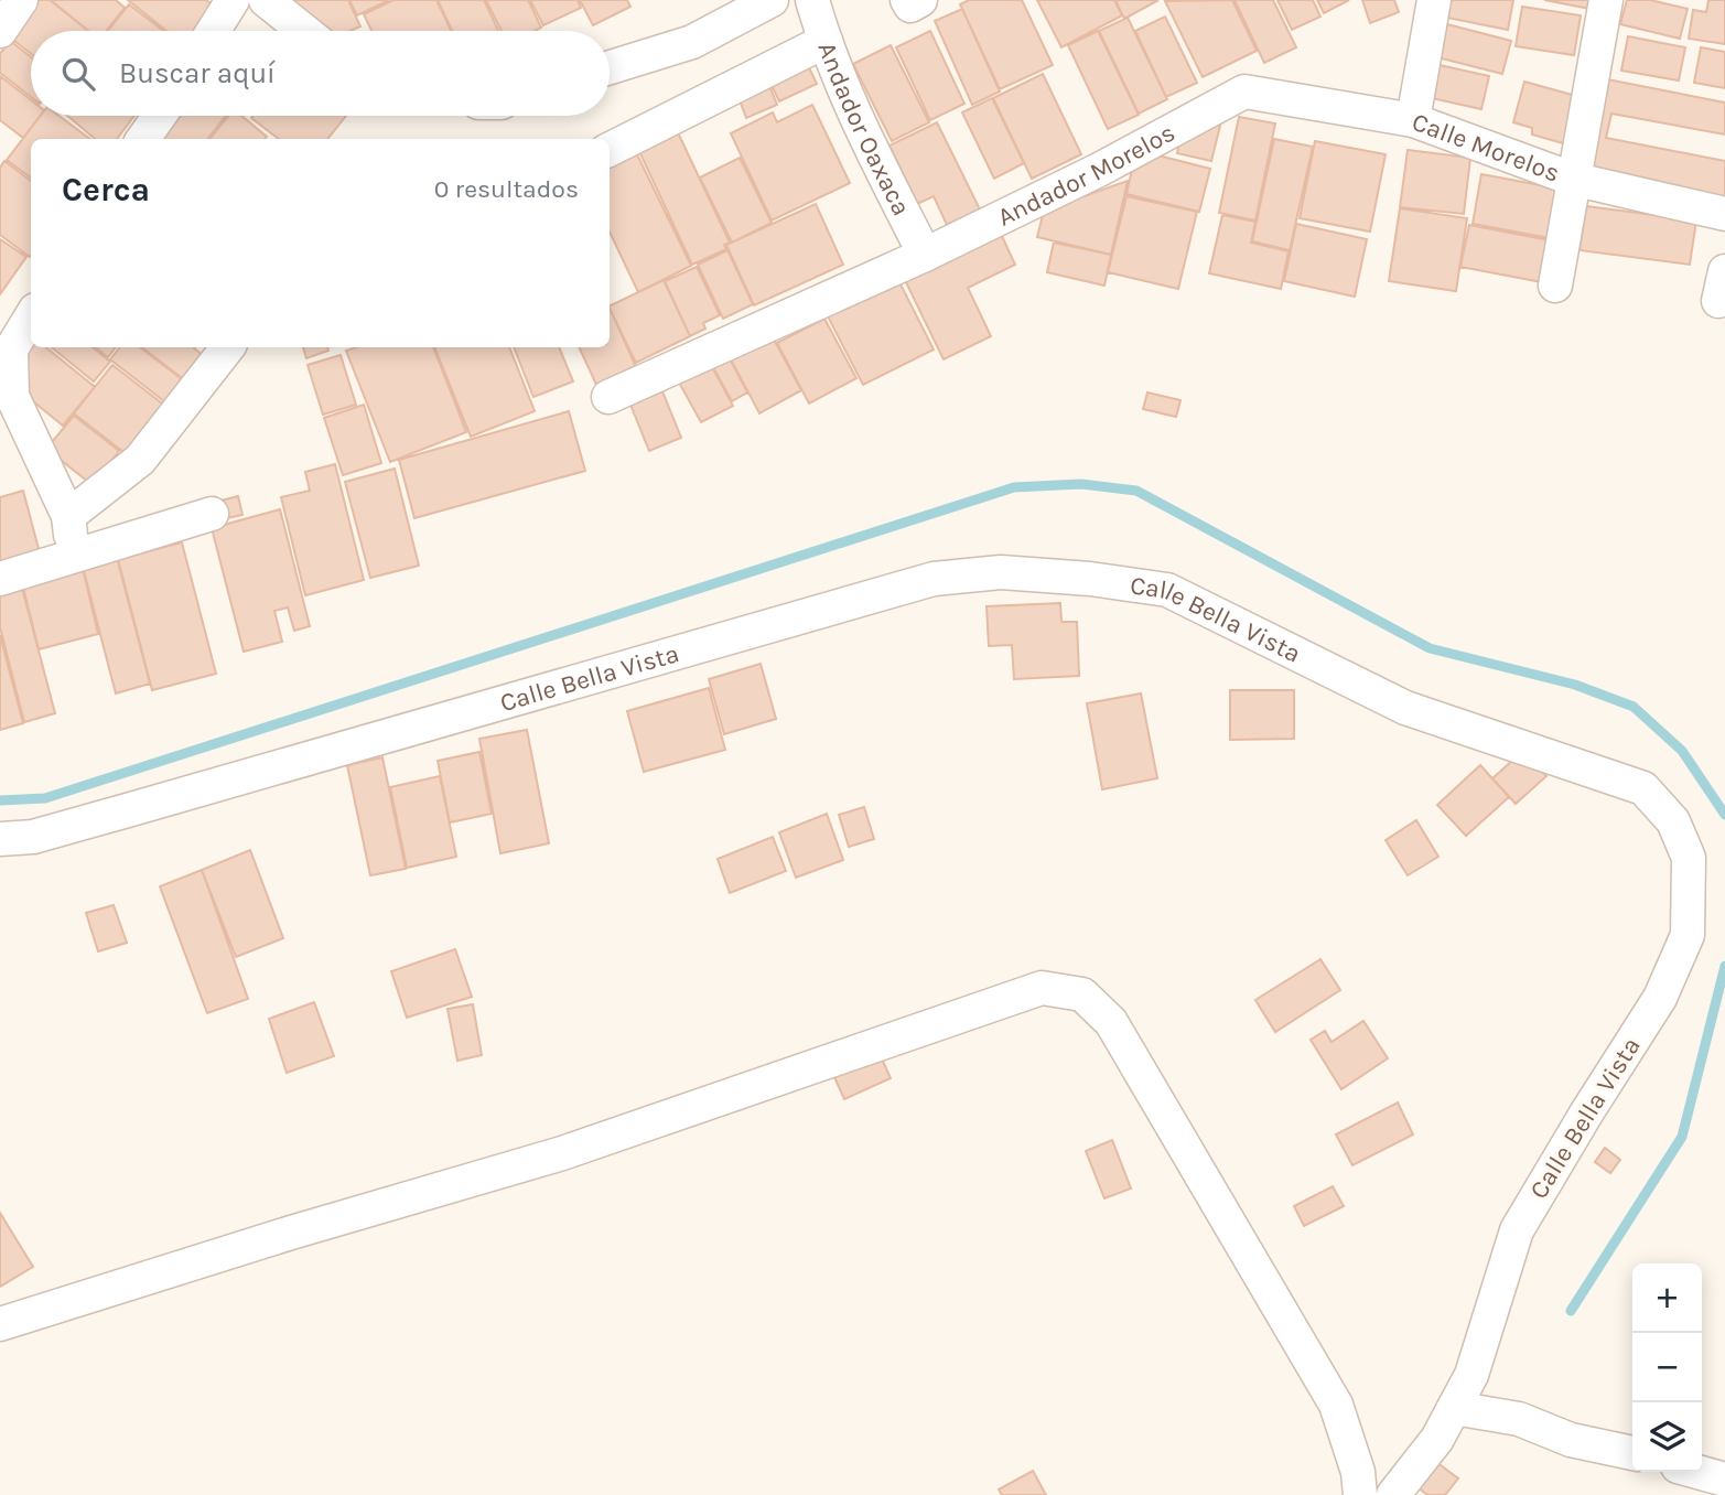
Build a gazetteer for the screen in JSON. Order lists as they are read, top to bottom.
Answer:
{
  "streets": {
    "street": [
      "Andador Oaxaca",
      "Calle Morelos",
      "Andador Morelos",
      "Calle Bella Vista"
    ]
  },
  "crossings": [
    ["Andador Oaxaca", "Andador Morelos"],
    ["Calle Morelos", "Andador Morelos"]
  ],
  "page": {
    "search": "Buscar aquí",
    "heading": ["Cerca", "0 resultados"],
    "map_buttons": ["+", "−"]
  }
}
